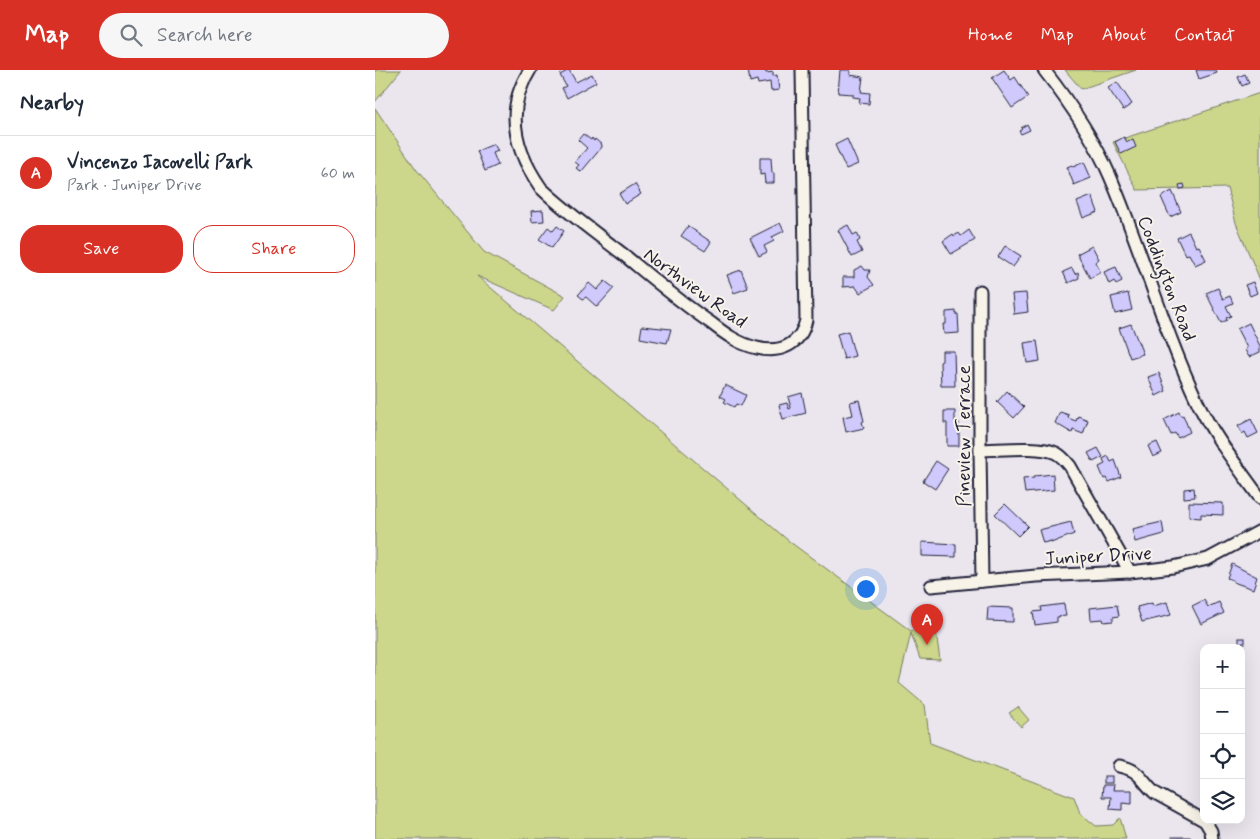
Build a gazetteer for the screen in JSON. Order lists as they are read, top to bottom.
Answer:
{
  "streets": {
    "street": [
      "Coddington Road",
      "Northview Road",
      "Pineview Terrace",
      "Juniper Drive"
    ]
  },
  "crossings": [
    ["Pineview Terrace", "Juniper Drive"]
  ],
  "page": {
    "header": "Map",
    "search": "Search here",
    "nav": [
      "Home",
      "Map",
      "About",
      "Contact"
    ],
    "heading": "Nearby",
    "list": [
      {
        "mark": "A",
        "name": "Vincenzo Iacovelli Park",
        "note": "Park · Juniper Drive",
        "value": "60 m"
      }
    ],
    "buttons": ["Save", "Share"],
    "pins": "A",
    "map_buttons": ["+", "−"]
  }
}
